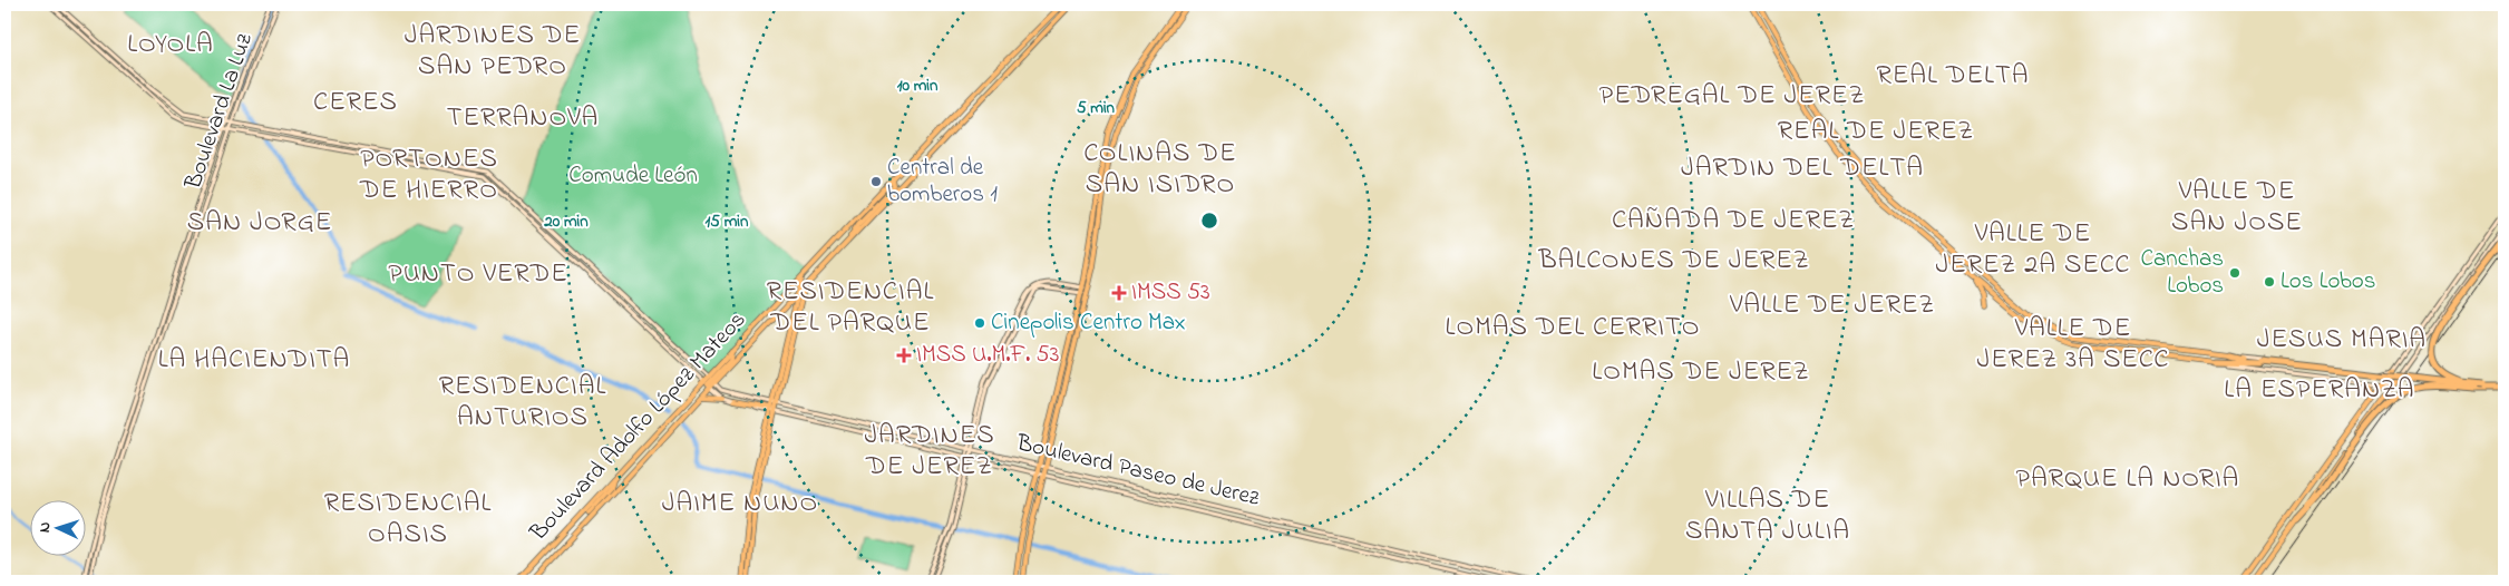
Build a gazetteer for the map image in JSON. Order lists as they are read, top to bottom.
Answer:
{
  "streets": {
    "main road": ["Boulevard La Luz", "Boulevard Adolfo López Mateos", "Boulevard Paseo de Jerez"]
  },
  "crossings": [
    ["Boulevard La Luz", "Boulevard Paseo de Jerez"],
    ["Boulevard Adolfo López Mateos", "Boulevard Paseo de Jerez"]
  ],
  "districts": [
    "JARDINES DE SAN PEDRO",
    "LOYOLA",
    "REAL DELTA",
    "PEDREGAL DE JEREZ",
    "CERES",
    "TERRANOVA",
    "REAL DE JEREZ",
    "COLINAS DE SAN ISIDRO",
    "PORTONES DE HIERRO",
    "JARDIN DEL DELTA",
    "VALLE DE SAN JOSE",
    "CAÑADA DE JEREZ",
    "SAN JORGE",
    "VALLE DE JEREZ 2A SECC",
    "BALCONES DE JEREZ",
    "PUNTO VERDE",
    "RESIDENCIAL DEL PARQUE",
    "VALLE DE JEREZ",
    "LOMAS DEL CERRITO",
    "VALLE DE JEREZ 3A SECC",
    "JESUS MARIA",
    "LA HACIENDITA",
    "LOMAS DE JEREZ",
    "RESIDENCIAL ANTURIOS",
    "LA ESPERANZA",
    "JARDINES DE JEREZ",
    "PARQUE LA NORIA",
    "VILLAS DE SANTA JULIA",
    "RESIDENCIAL OASIS",
    "JAIME NUNO"
  ],
  "parks": ["Comude León"],
  "places": {
    "other": [
      "Central de bomberos 1",
      "Canchas Lobos",
      "Los Lobos",
      "Cinepolis Centro Max"
    ],
    "health": ["IMSS 53", "IMSS U.M.F. 53"]
  },
  "north": "left",
  "rings": [
    "10 min",
    "5 min",
    "15 min",
    "20 min"
  ]
}
